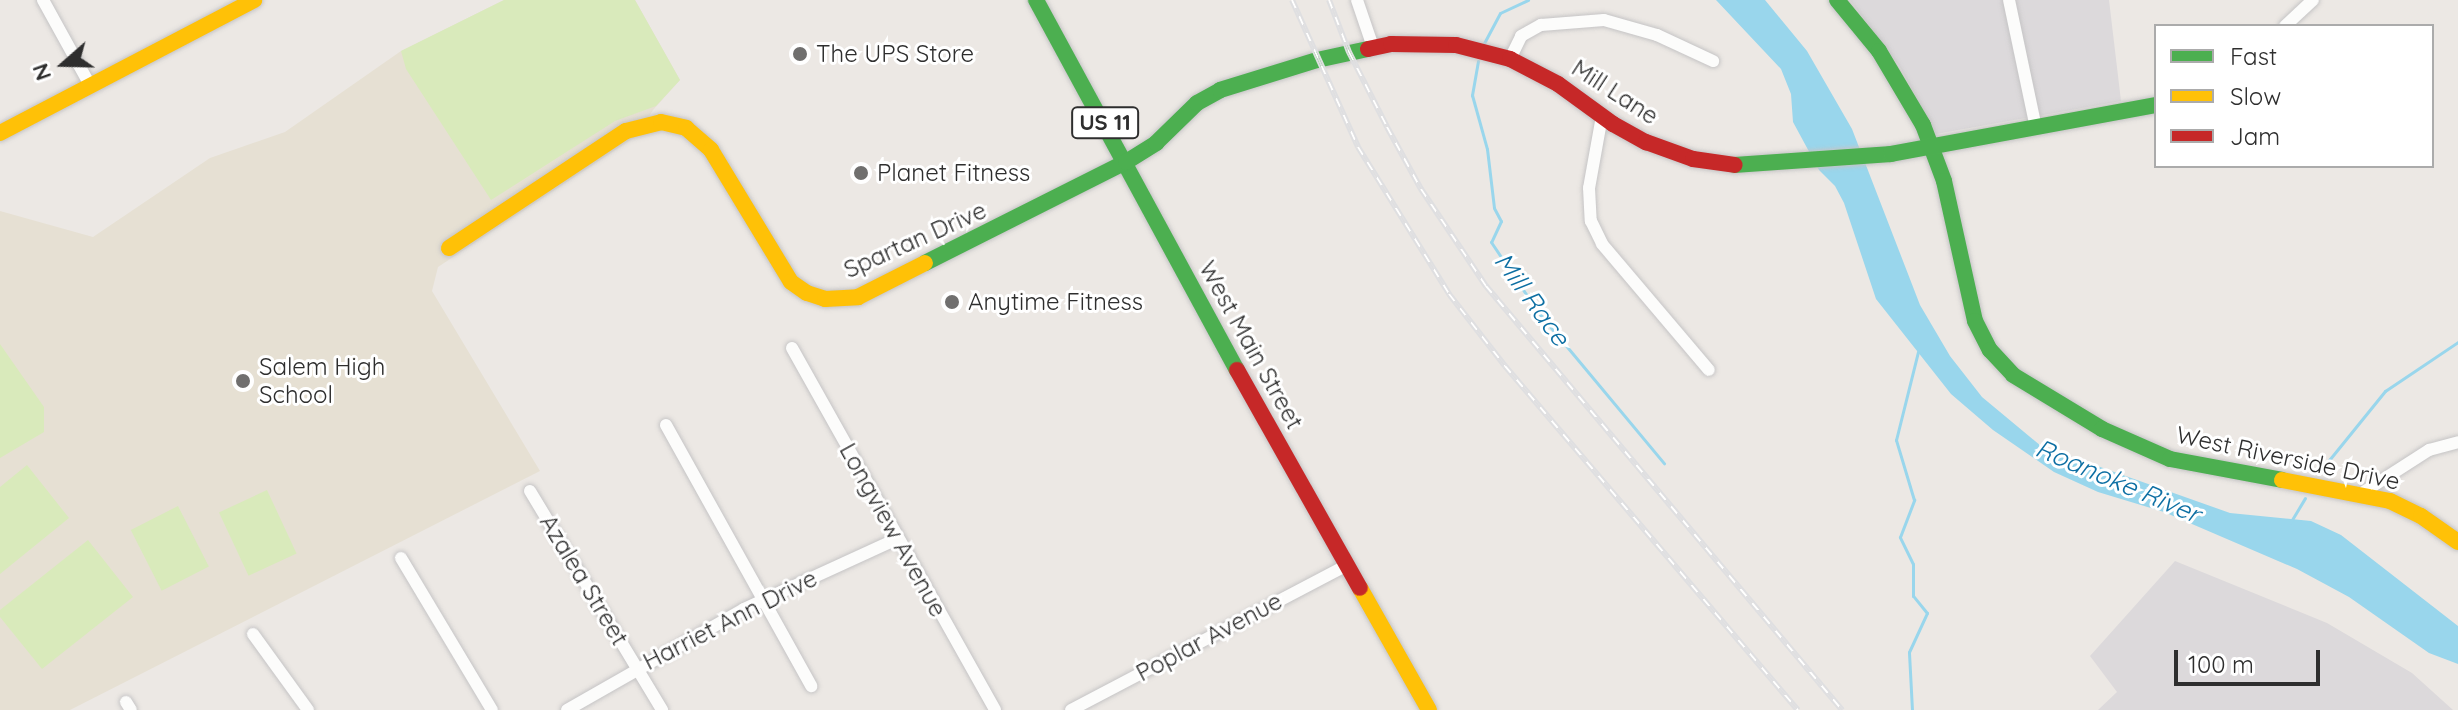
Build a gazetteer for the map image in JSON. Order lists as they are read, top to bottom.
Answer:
{
  "streets": {
    "street": [
      "Mill Lane",
      "US 11",
      "Spartan Drive",
      "West Main Street",
      "West Riverside Drive",
      "Longview Avenue",
      "Azalea Street",
      "Harriet Ann Drive",
      "Poplar Avenue"
    ]
  },
  "crossings": [
    ["Mill Lane", "Spartan Drive"],
    ["Mill Lane", "West Main Street"],
    ["Mill Lane", "West Riverside Drive"],
    ["Spartan Drive", "West Main Street"],
    ["West Main Street", "Poplar Avenue"],
    ["Longview Avenue", "Harriet Ann Drive"],
    ["Azalea Street", "Harriet Ann Drive"]
  ],
  "water": ["Mill Race", "Roanoke River"],
  "places": [
    "The UPS Store",
    "Planet Fitness",
    "Anytime Fitness",
    "Salem High School"
  ],
  "legend": ["Fast", "Slow", "Jam"],
  "scale_bar": "100 m",
  "north": "left"
}
